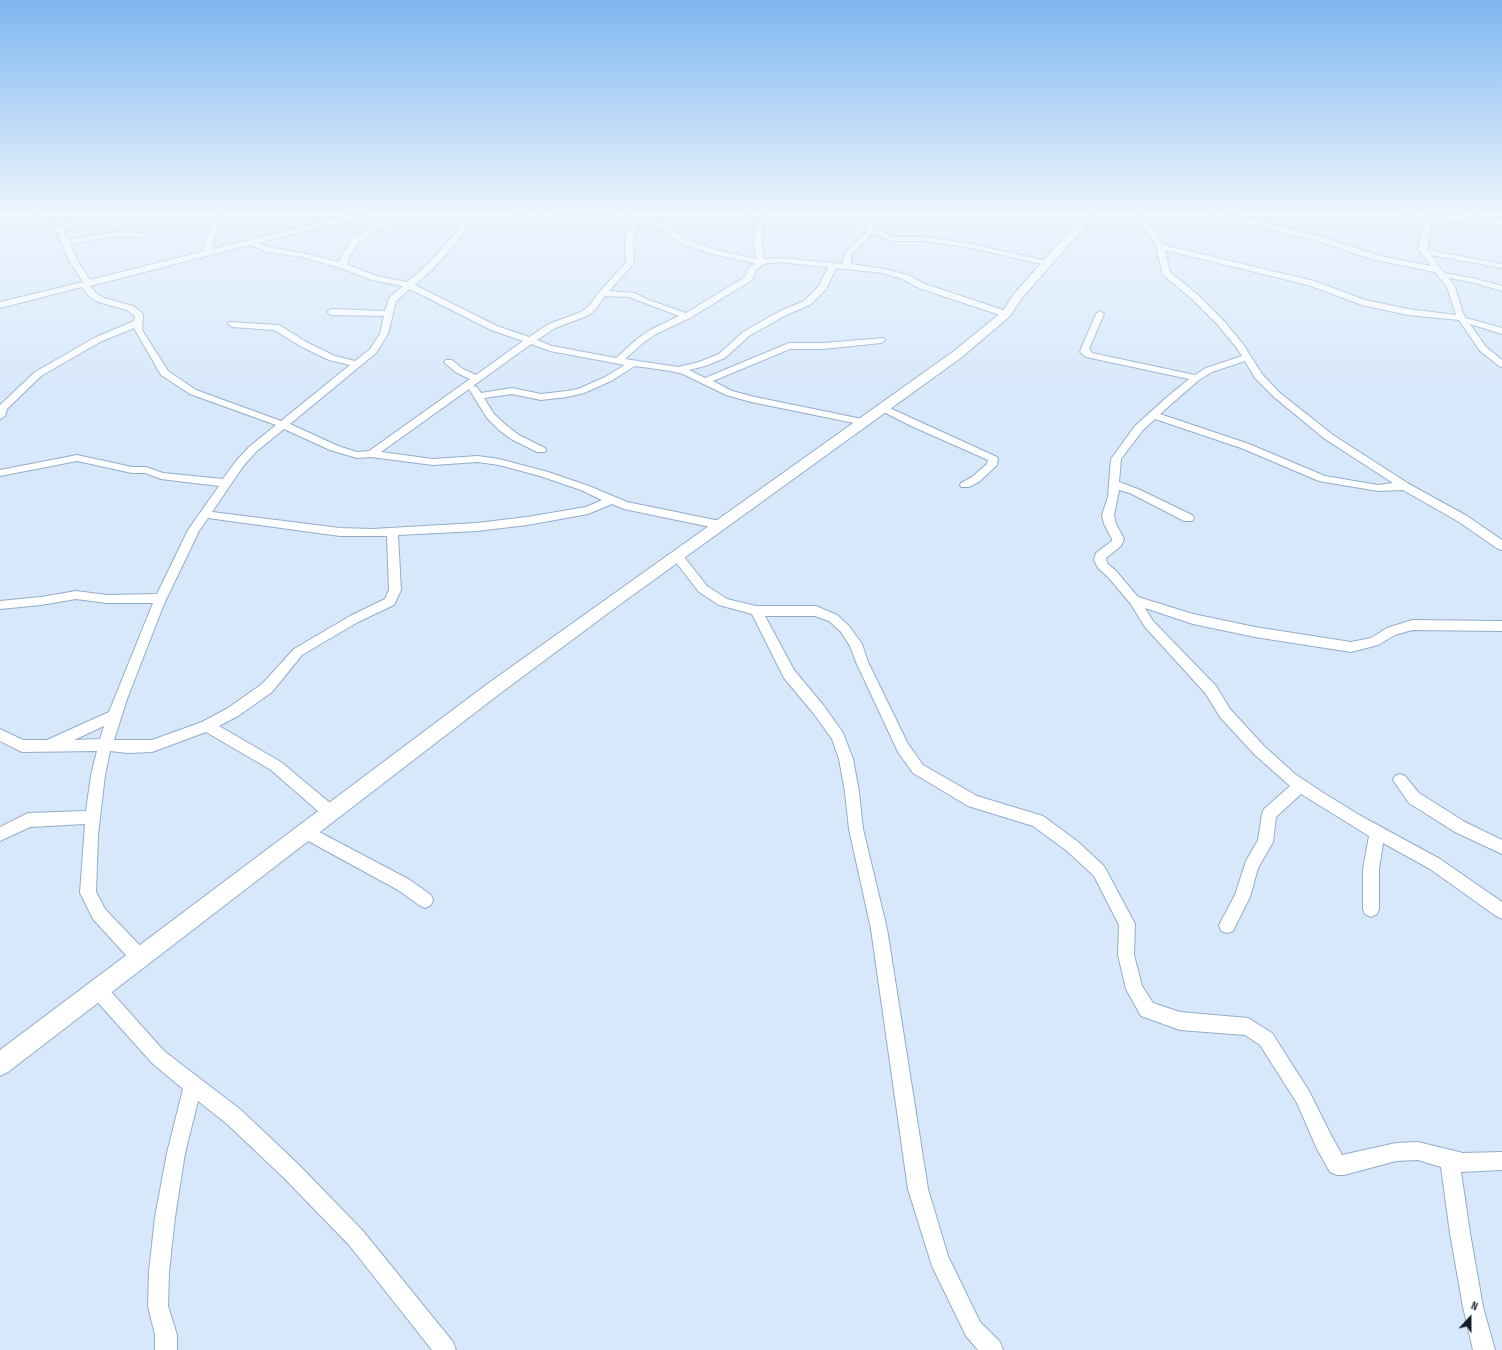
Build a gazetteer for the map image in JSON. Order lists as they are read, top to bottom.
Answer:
{
  "north": "top"
}
